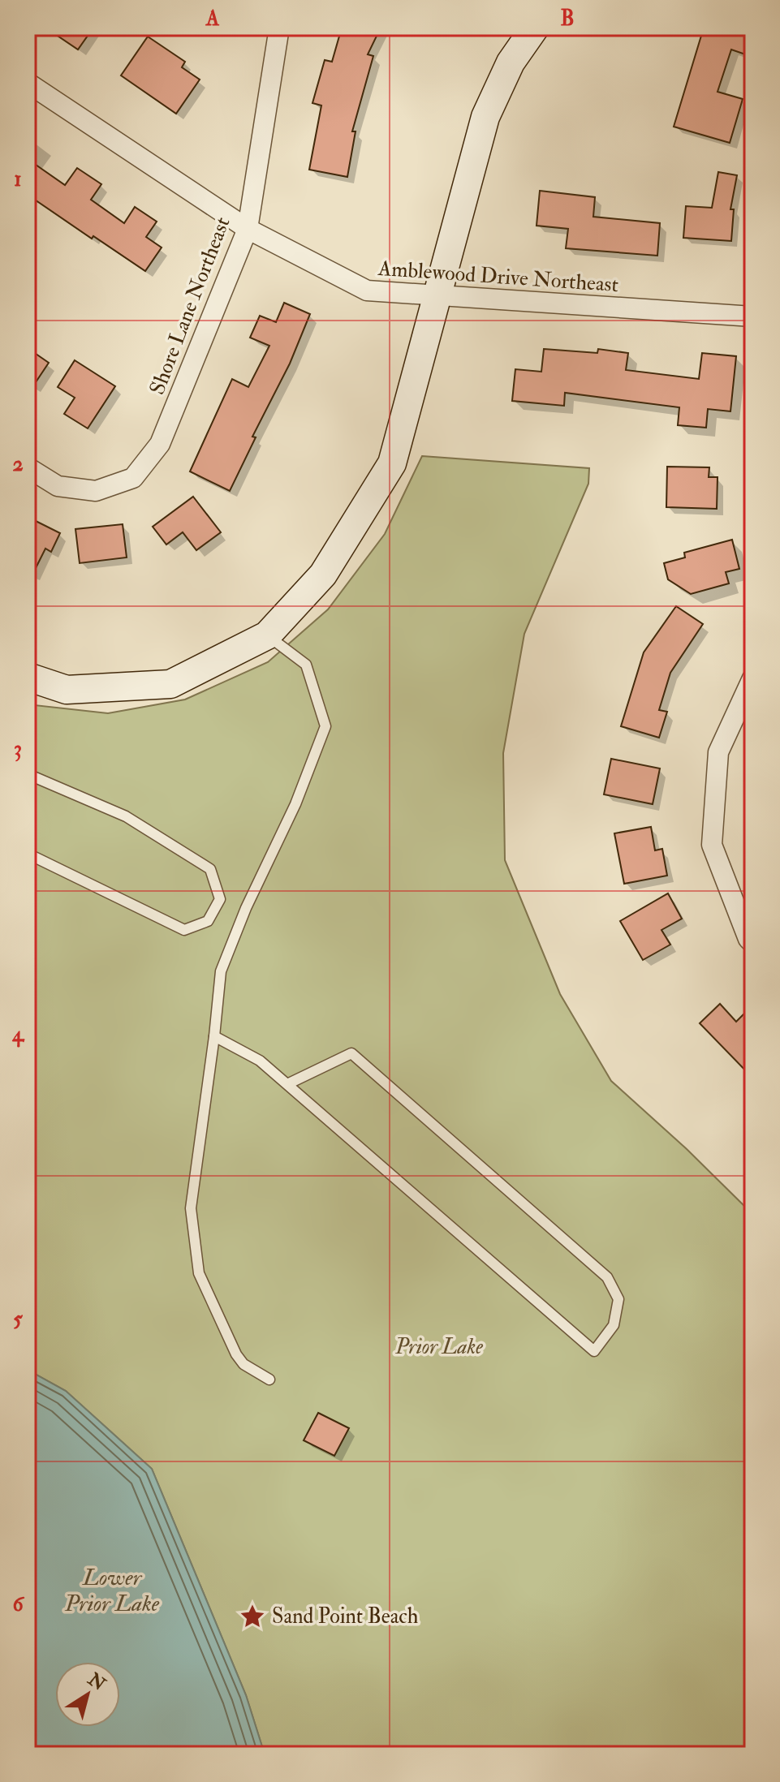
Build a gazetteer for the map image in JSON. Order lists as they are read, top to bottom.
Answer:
{
  "streets": {
    "street": ["Amblewood Drive Northeast", "Shore Lane Northeast"]
  },
  "crossings": [
    ["Amblewood Drive Northeast", "Shore Lane Northeast"]
  ],
  "water": ["Lower Prior Lake"],
  "parks": ["Prior Lake"],
  "places": {
    "place": ["Sand Point Beach"]
  },
  "north": "top right",
  "grid": {
    "columns": ["A", "B"],
    "rows": [
      "1",
      "2",
      "3",
      "4",
      "5",
      "6"
    ]
  }
}
